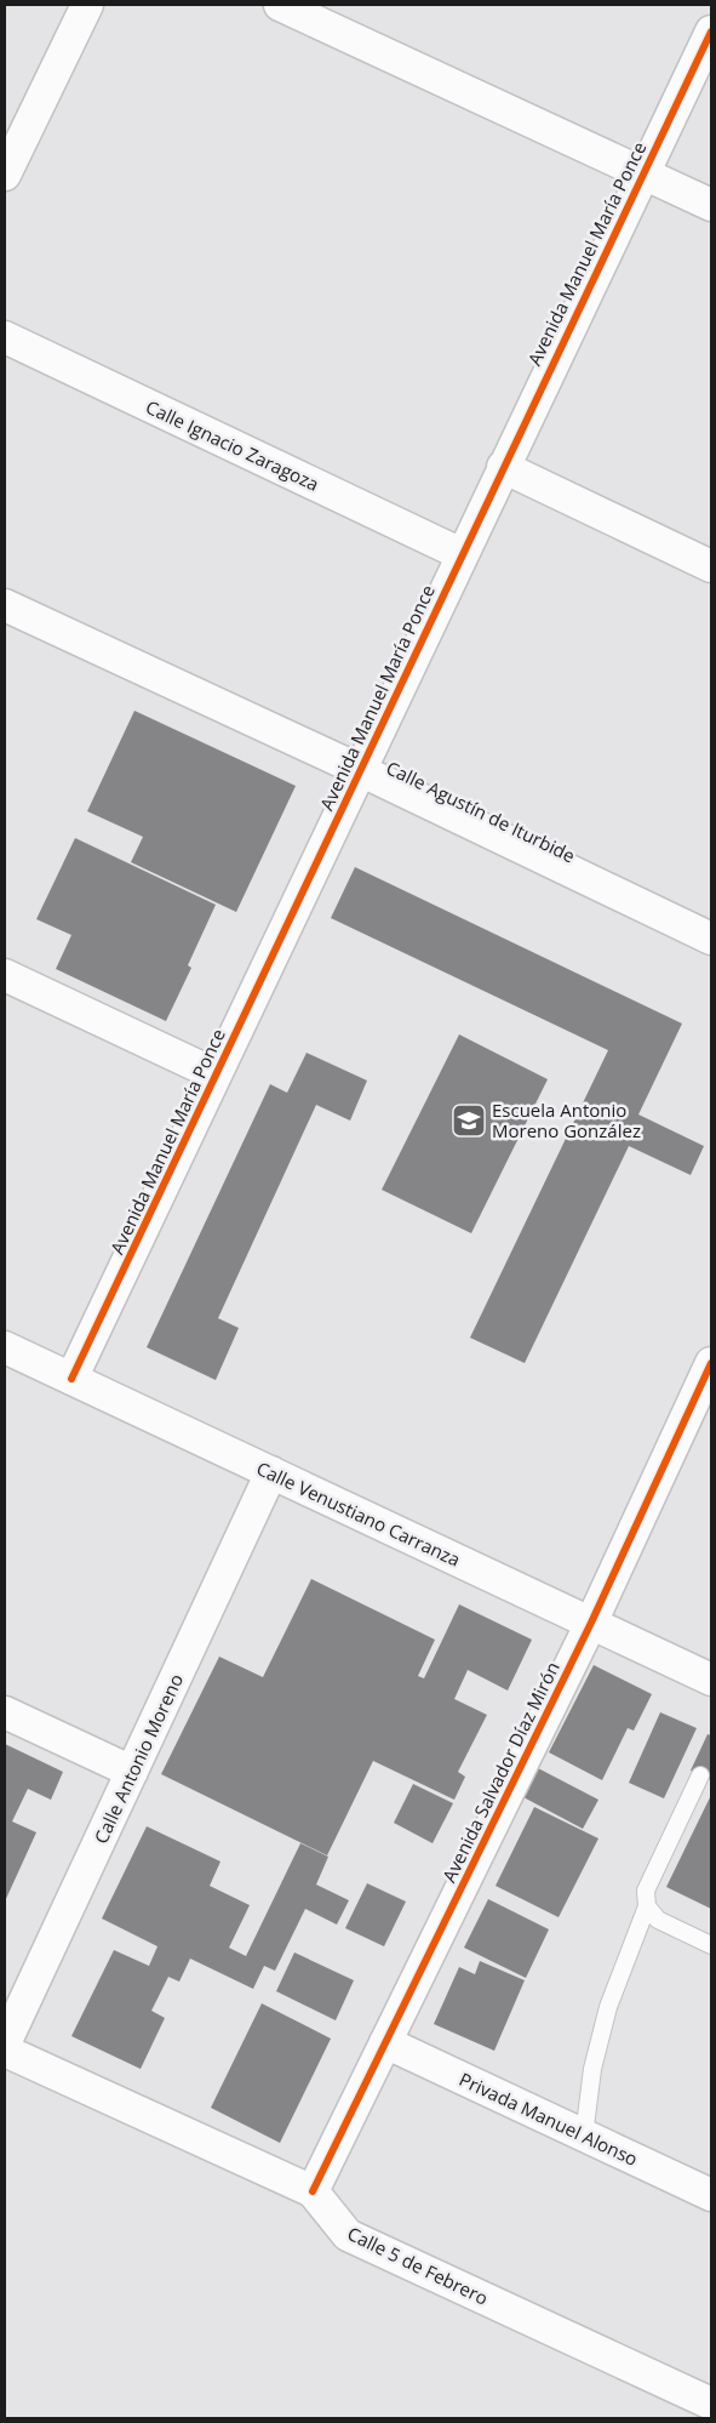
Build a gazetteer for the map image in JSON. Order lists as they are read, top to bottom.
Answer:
{
  "streets": {
    "street": [
      "Avenida Manuel María Ponce",
      "Calle Ignacio Zaragoza",
      "Calle Agustín de Iturbide",
      "Calle Venustiano Carranza",
      "Calle Antonio Moreno",
      "Avenida Salvador Díaz Mirón",
      "Privada Manuel Alonso",
      "Calle 5 de Febrero"
    ]
  },
  "crossings": [
    ["Avenida Manuel María Ponce", "Calle Ignacio Zaragoza"],
    ["Avenida Manuel María Ponce", "Calle Agustín de Iturbide"],
    ["Avenida Manuel María Ponce", "Calle Venustiano Carranza"],
    ["Calle Venustiano Carranza", "Calle Antonio Moreno"],
    ["Calle Venustiano Carranza", "Avenida Salvador Díaz Mirón"],
    ["Avenida Salvador Díaz Mirón", "Privada Manuel Alonso"],
    ["Avenida Salvador Díaz Mirón", "Calle 5 de Febrero"]
  ],
  "places": {
    "school or university": ["Escuela Antonio Moreno González"]
  }
}
